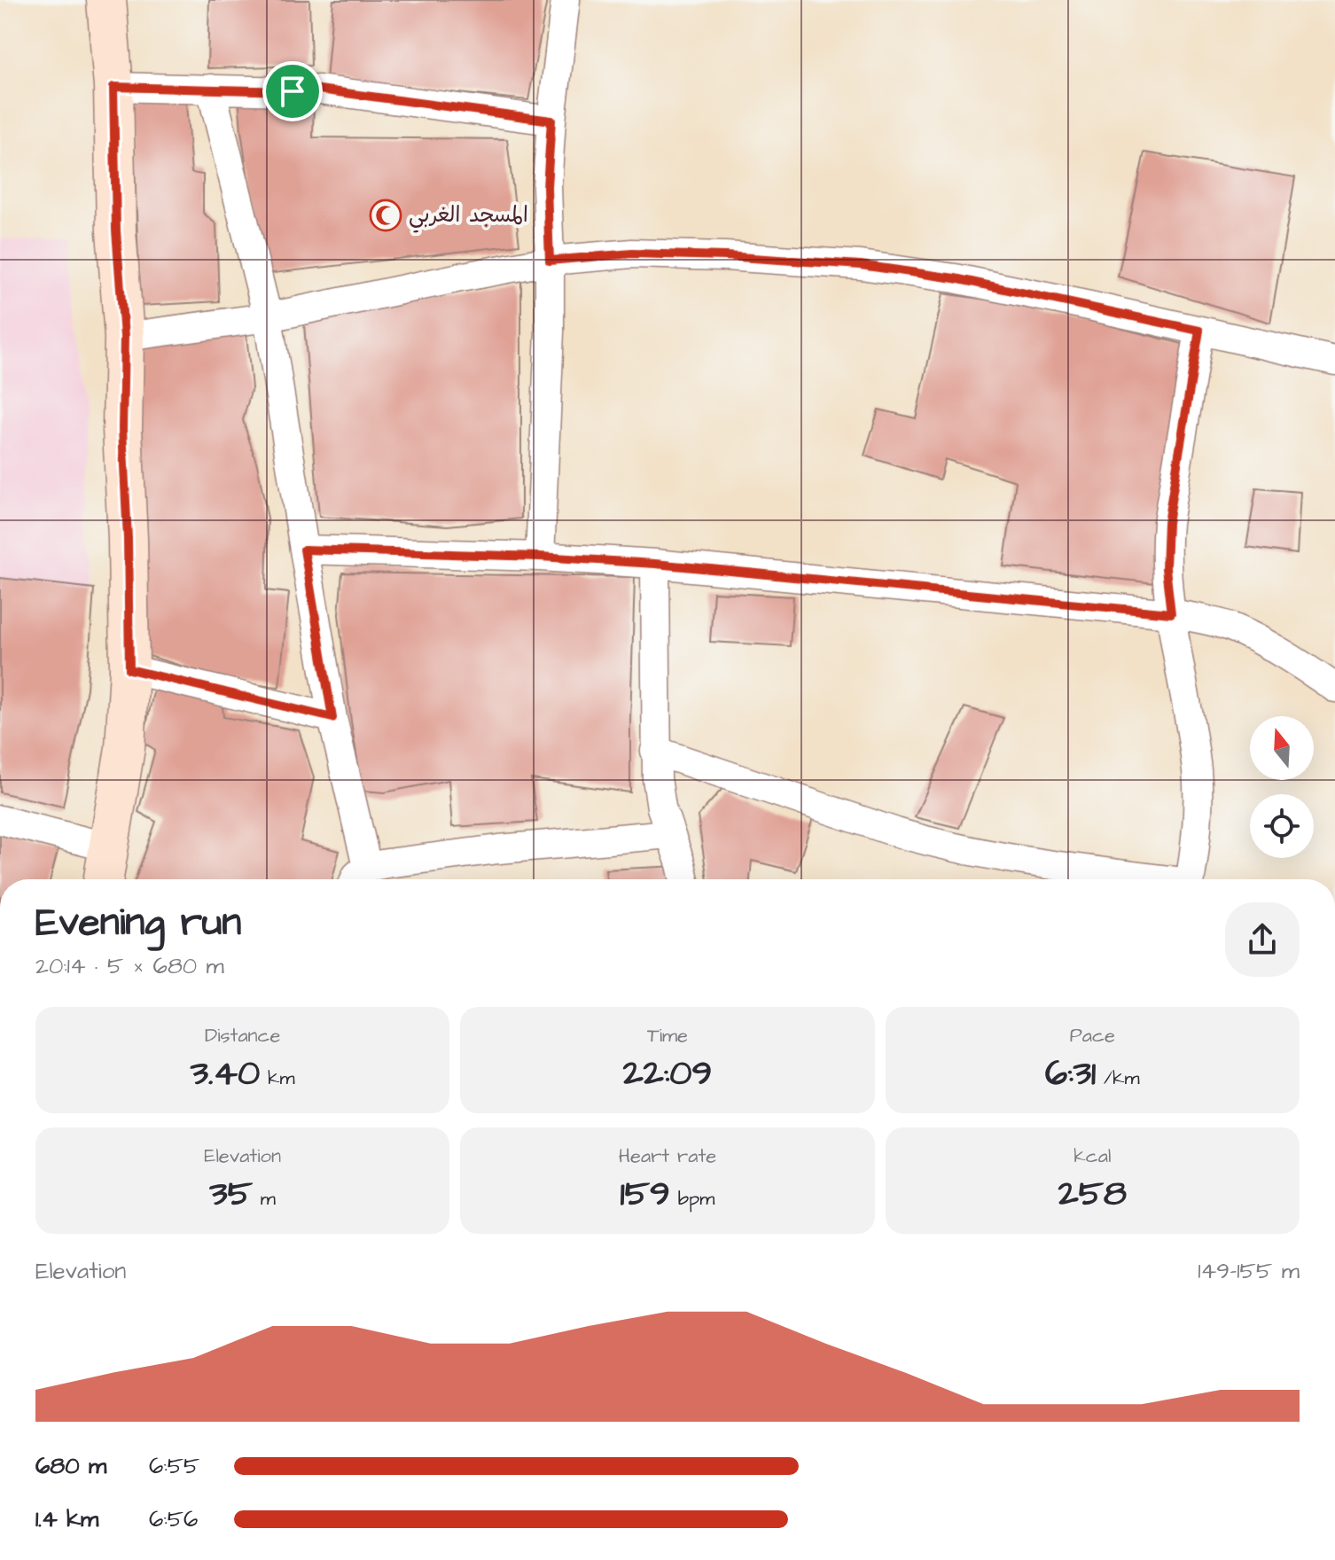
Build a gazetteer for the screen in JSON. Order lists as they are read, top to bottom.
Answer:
{
  "places": {
    "mosque": ["المسجد الغربي"]
  },
  "north": "top",
  "page": {
    "heading": ["Evening run", "20:14 · 5 × 680 m"],
    "stats": [
      ["Distance", "3.40 km"],
      ["Time", "22:09"],
      ["Pace", "6:31 /km"],
      ["Elevation", "35 m"],
      ["Heart rate", "159 bpm"],
      ["kcal", "258"]
    ],
    "chart": ["Elevation", "149–155 m"],
    "list": [
      {
        "name": "680 m",
        "note": "6:55"
      },
      {
        "name": "1.4 km",
        "note": "6:56"
      }
    ]
  }
}
